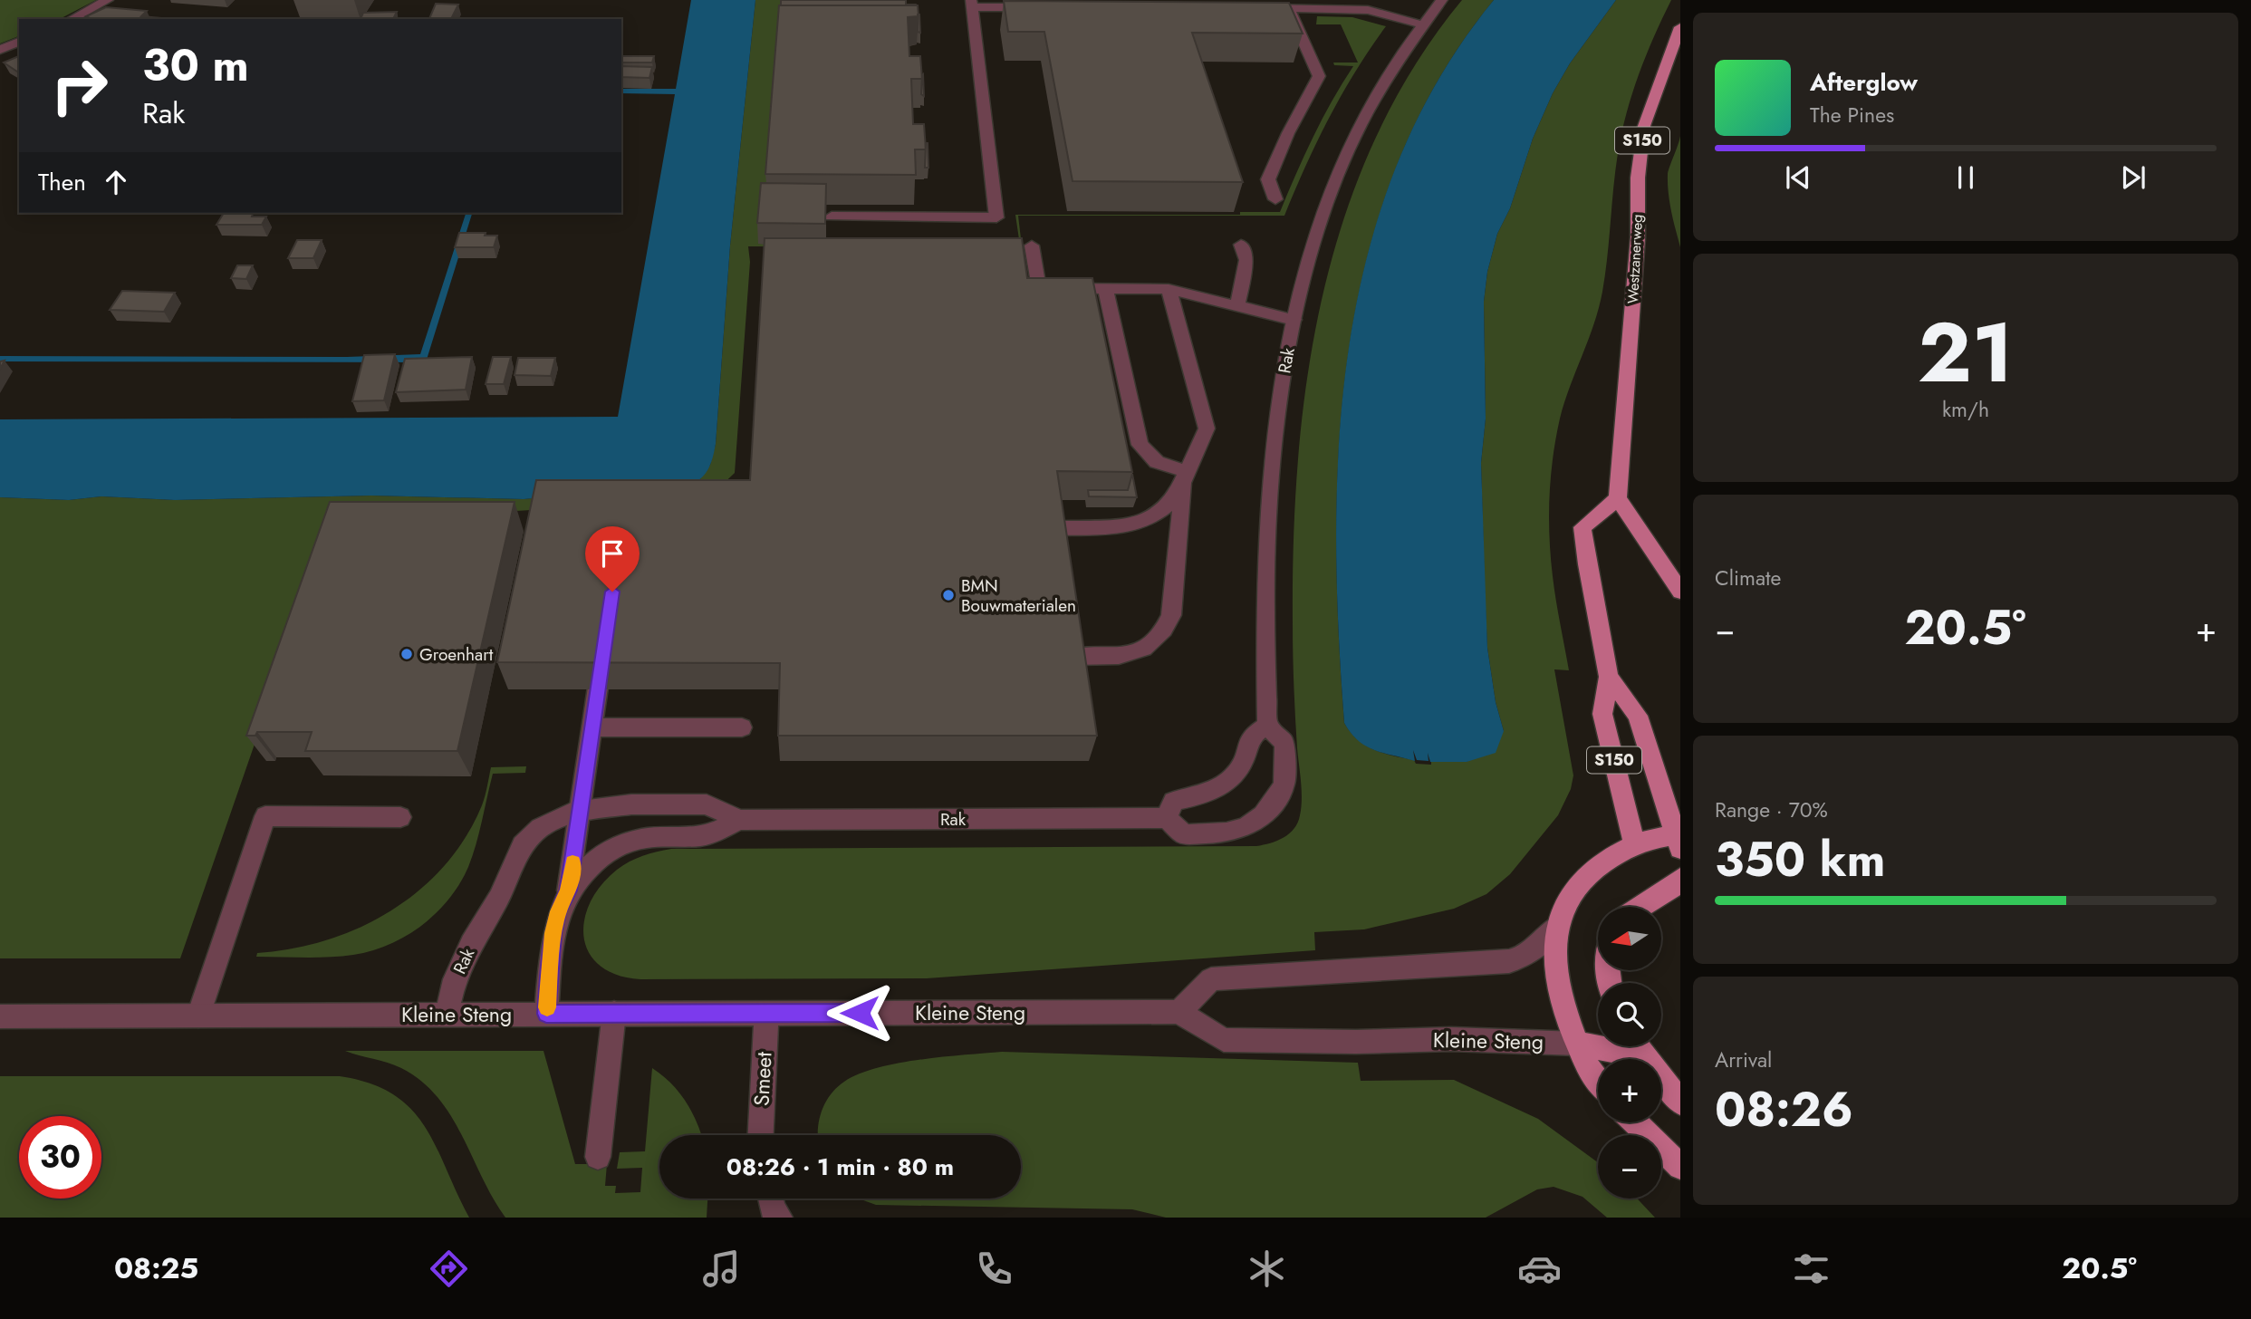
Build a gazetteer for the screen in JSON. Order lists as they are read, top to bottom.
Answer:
{
  "streets": {
    "main road": ["S150", "Westzanerweg"],
    "street": ["Rak", "Kleine Steng", "Smeet"]
  },
  "crossings": [
    ["S150", "Westzanerweg"],
    ["S150", "Kleine Steng"],
    ["Rak", "Kleine Steng"],
    ["Kleine Steng", "Smeet"]
  ],
  "places": ["BMN Bouwmaterialen", "Groenhart"],
  "north": "left",
  "page": {
    "turn": ["30 m", "Rak"],
    "song": ["Afterglow", "The Pines"],
    "then": "Then",
    "tile": [
      ["21", "km/h"],
      "Climate",
      ["Range · 70%", "350 km"],
      ["Arrival", "08:26"]
    ],
    "heat": ["−", "20.5°", "+"],
    "map_buttons": ["+", "−"],
    "limit": "30",
    "trip": "08:26 · 1 min · 80 m",
    "tabs": ["08:25", "20.5°"]
  }
}
